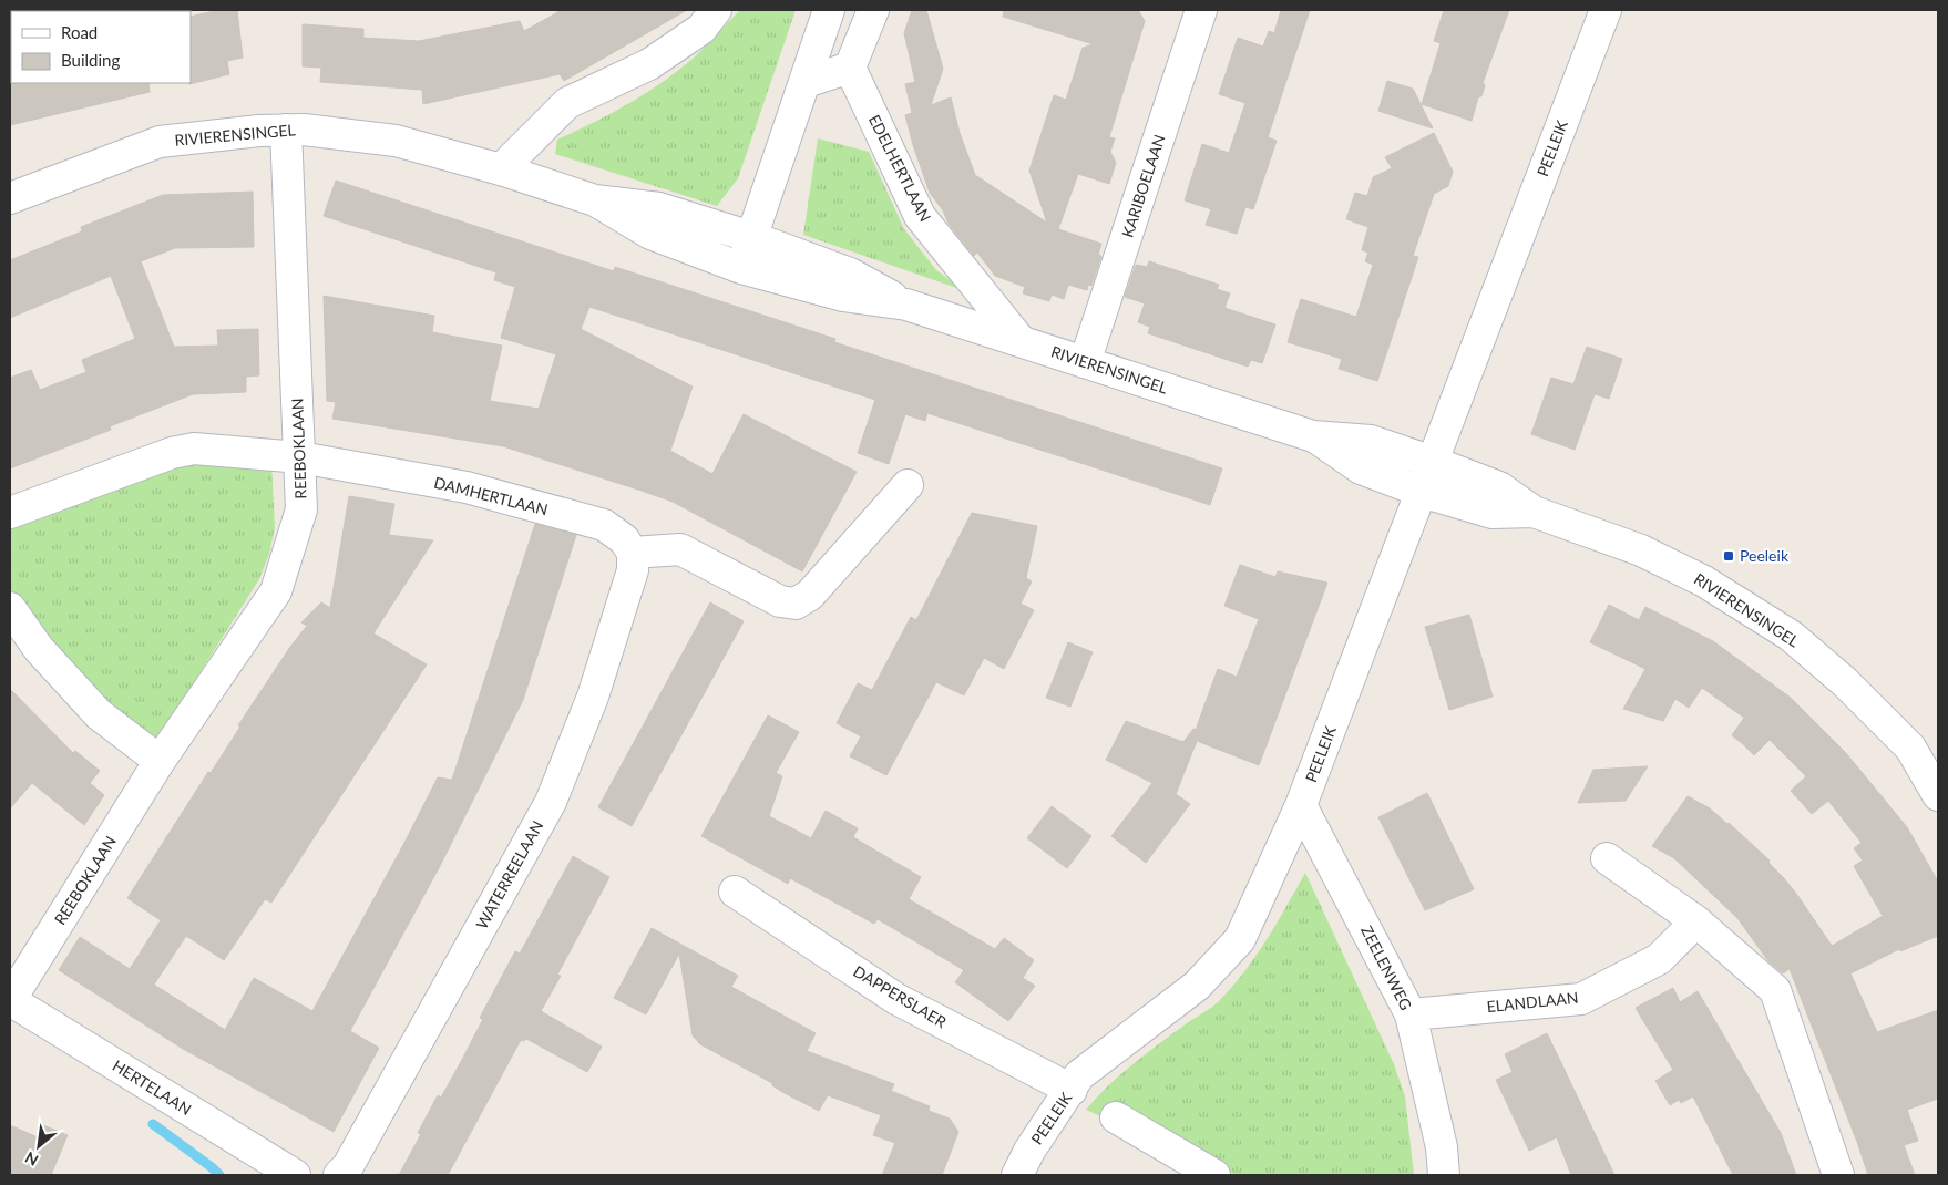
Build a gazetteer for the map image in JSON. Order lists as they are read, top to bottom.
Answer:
{
  "streets": {
    "street": [
      "RIVIERENSINGEL",
      "PEELEIK",
      "EDELHERTLAAN",
      "KARIBOELAAN",
      "REEBOKLAAN",
      "DAMHERTLAAN",
      "WATERREELAAN",
      "ZEELENWEG",
      "DAPPERSLAER",
      "ELANDLAAN",
      "HERTELAAN"
    ]
  },
  "crossings": [
    ["RIVIERENSINGEL", "PEELEIK"],
    ["RIVIERENSINGEL", "EDELHERTLAAN"],
    ["RIVIERENSINGEL", "KARIBOELAAN"],
    ["RIVIERENSINGEL", "REEBOKLAAN"],
    ["PEELEIK", "ZEELENWEG"],
    ["PEELEIK", "DAPPERSLAER"],
    ["REEBOKLAAN", "DAMHERTLAAN"],
    ["REEBOKLAAN", "HERTELAAN"],
    ["DAMHERTLAAN", "WATERREELAAN"],
    ["ZEELENWEG", "ELANDLAAN"]
  ],
  "places": {
    "transit": ["Peeleik"]
  },
  "legend": ["Road", "Building"],
  "north": "bottom left"
}
